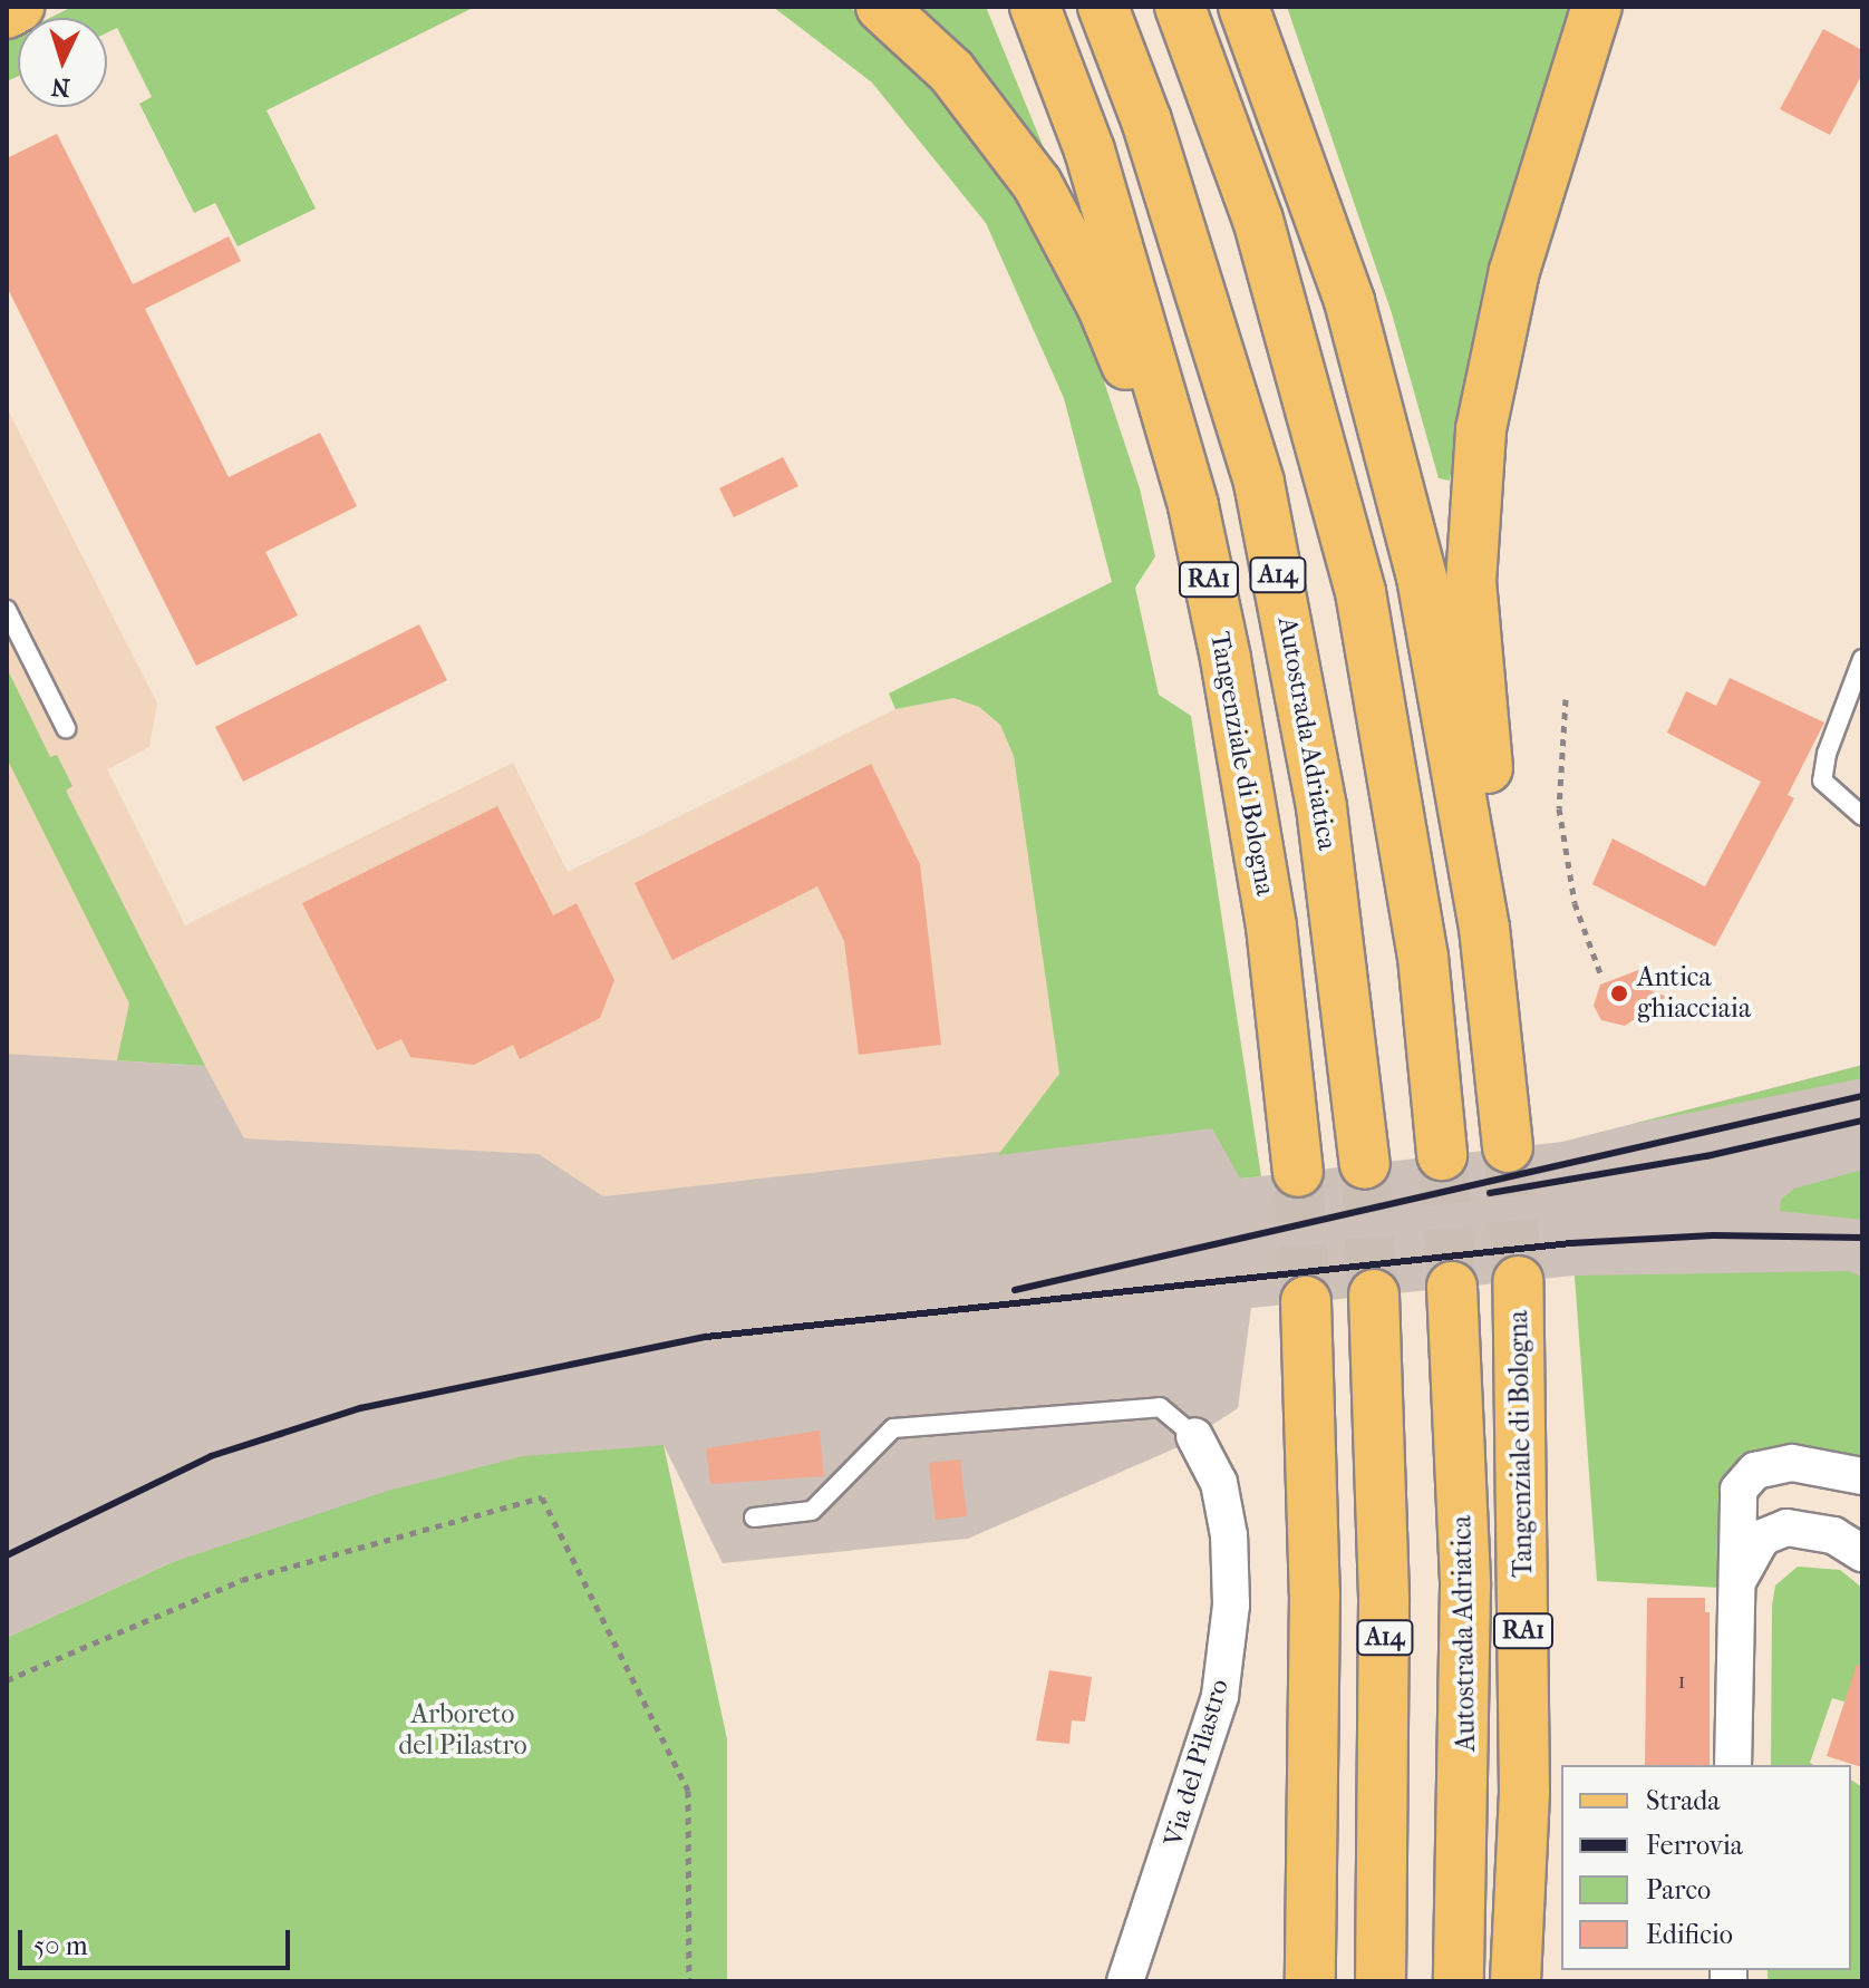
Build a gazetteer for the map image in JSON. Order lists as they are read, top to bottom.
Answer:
{
  "streets": {
    "main road": [
      "A14",
      "RA1",
      "Autostrada Adriatica",
      "Tangenziale di Bologna"
    ],
    "street": ["Via del Pilastro"]
  },
  "parks": ["Arboreto del Pilastro"],
  "places": ["Antica ghiacciaia"],
  "house_numbers": ["1"],
  "legend": [
    "Strada",
    "Ferrovia",
    "Parco",
    "Edificio"
  ],
  "scale_bar": "50 m",
  "north": "bottom"
}
